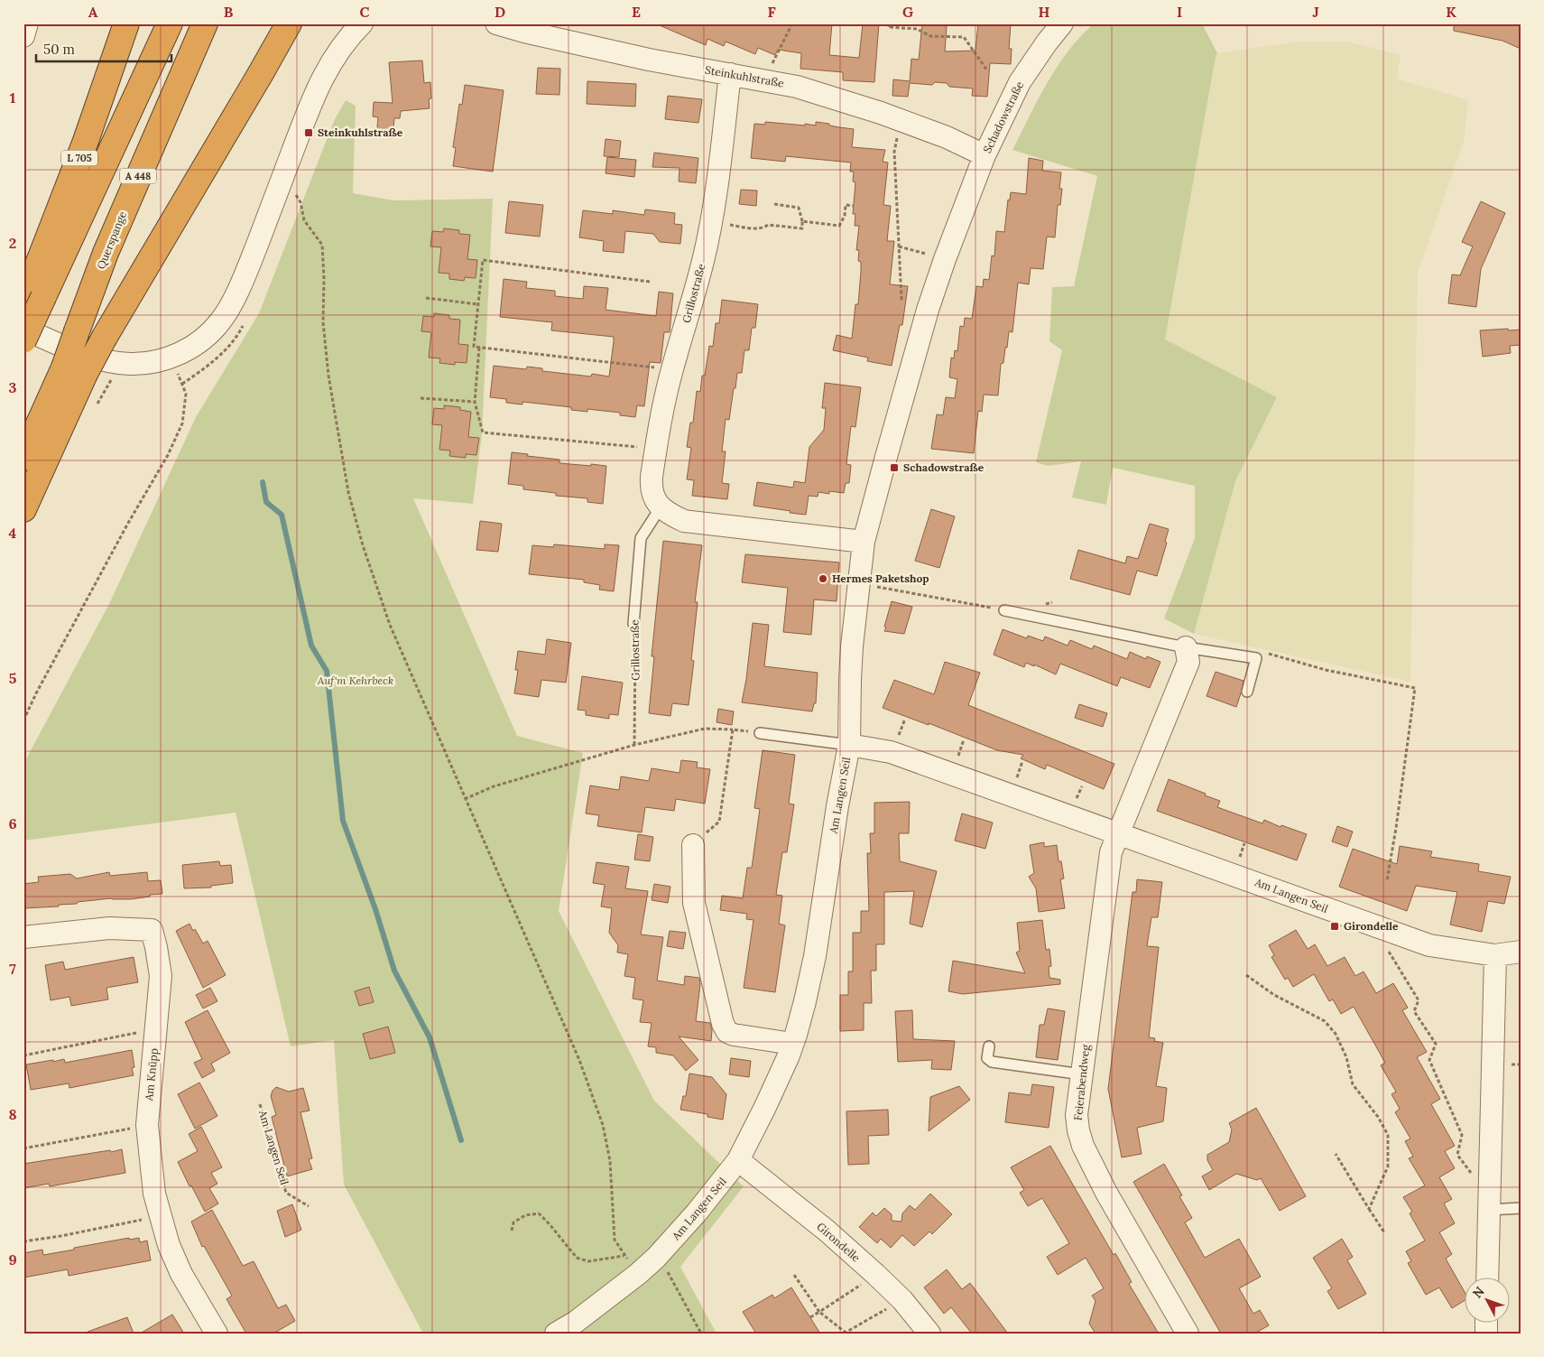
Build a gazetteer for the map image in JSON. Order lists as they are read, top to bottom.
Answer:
{
  "streets": {
    "highway": ["L 705", "A 448", "Querspange"],
    "street": [
      "Steinkuhlstraße",
      "Schadowstraße",
      "Grillostraße",
      "Am Langen Seil",
      "Am Knüpp",
      "Feierabendweg",
      "Girondelle"
    ]
  },
  "crossings": [
    ["Steinkuhlstraße", "Schadowstraße"],
    ["Steinkuhlstraße", "Grillostraße"],
    ["Schadowstraße", "Am Langen Seil"],
    ["L 705", "A 448"],
    ["Am Langen Seil", "Feierabendweg"],
    ["Am Langen Seil", "Girondelle"]
  ],
  "parks": ["Auf'm Kehrbeck"],
  "places": {
    "transit": ["Steinkuhlstraße", "Schadowstraße", "Girondelle"],
    "other": ["Hermes Paketshop"]
  },
  "scale_bar": "50 m",
  "north": "top left",
  "grid": {
    "columns": [
      "A",
      "B",
      "C",
      "D",
      "E",
      "F",
      "G",
      "H",
      "I",
      "J",
      "K"
    ],
    "rows": [
      "1",
      "2",
      "3",
      "4",
      "5",
      "6",
      "7",
      "8",
      "9"
    ]
  }
}
